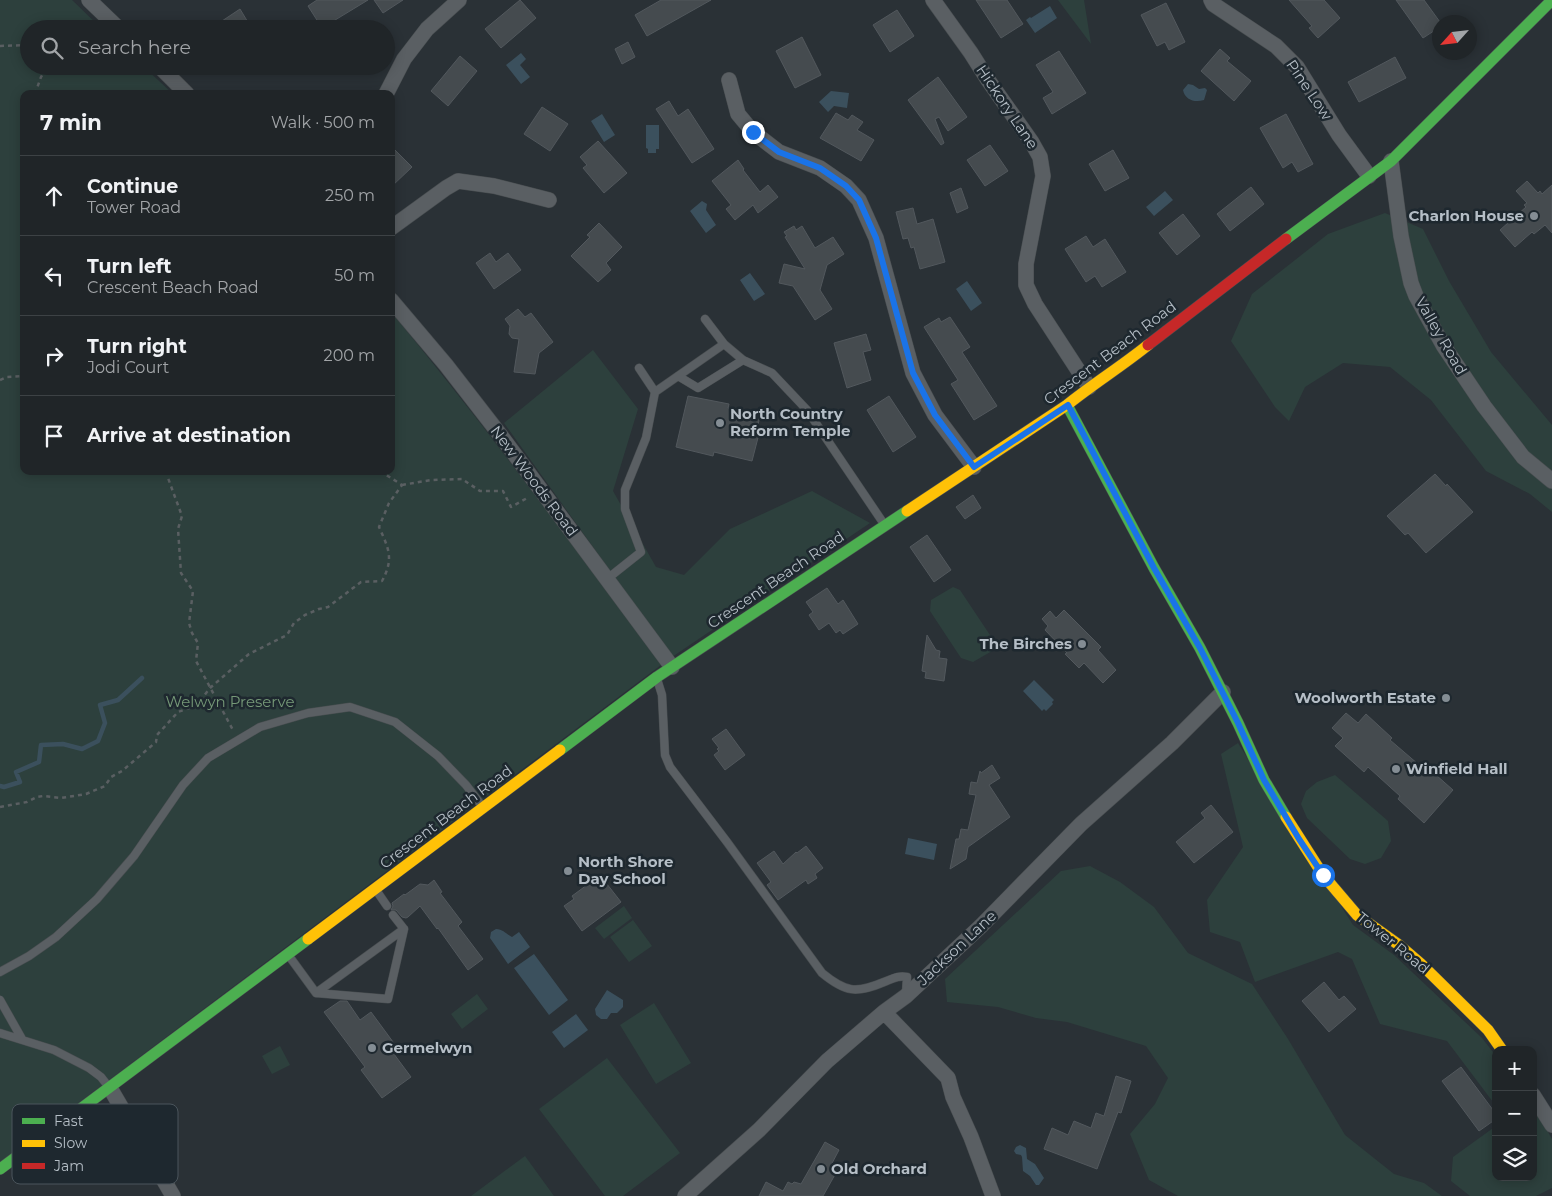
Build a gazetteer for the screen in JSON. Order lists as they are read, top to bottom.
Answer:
{
  "streets": {
    "street": [
      "Pine Low",
      "Hickory Lane",
      "Valley Road",
      "Crescent Beach Road",
      "New Woods Road",
      "Tower Road",
      "Jackson Lane"
    ]
  },
  "crossings": [
    ["Pine Low", "Crescent Beach Road"],
    ["Hickory Lane", "Crescent Beach Road"],
    ["Valley Road", "Crescent Beach Road"],
    ["Crescent Beach Road", "New Woods Road"],
    ["Crescent Beach Road", "Tower Road"],
    ["Tower Road", "Jackson Lane"]
  ],
  "parks": ["Welwyn Preserve"],
  "places": [
    "Charlon House",
    "North Country Reform Temple",
    "The Birches",
    "Woolworth Estate",
    "Winfield Hall",
    "North Shore Day School",
    "Germelwyn",
    "Old Orchard"
  ],
  "legend": ["Fast", "Slow", "Jam"],
  "north": "bottom left",
  "page": {
    "search": "Search here",
    "heading": ["7 min", "Walk · 500 m"],
    "list": [
      ["Continue", "Tower Road", "250 m"],
      ["Turn left", "Crescent Beach Road", "50 m"],
      ["Turn right", "Jodi Court", "200 m"],
      "Arrive at destination"
    ],
    "map_buttons": ["+", "−"]
  }
}
